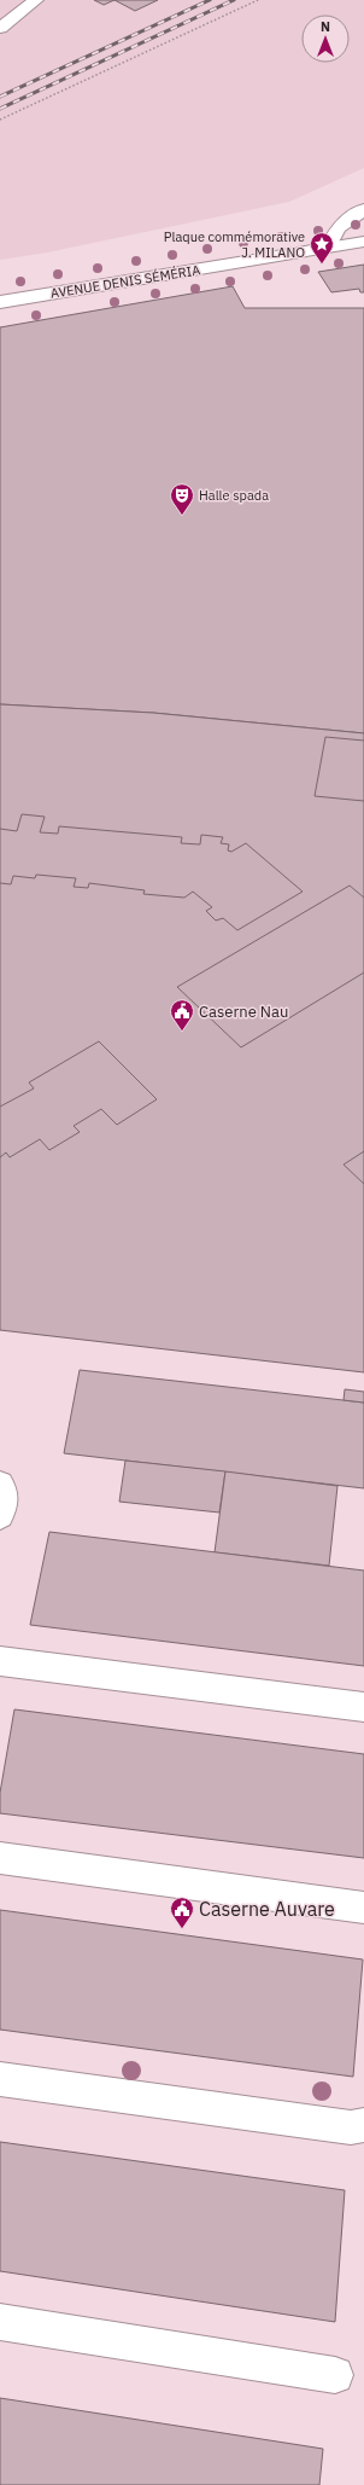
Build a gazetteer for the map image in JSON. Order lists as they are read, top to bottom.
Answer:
{
  "streets": {
    "street": ["AVENUE DENIS SÉMÉRIA"]
  },
  "places": {
    "place": ["Plaque commémorative J. MILANO"],
    "theatre": ["Halle spada"],
    "public building": ["Caserne Nau", "Caserne Auvare"]
  },
  "north": "top"
}
